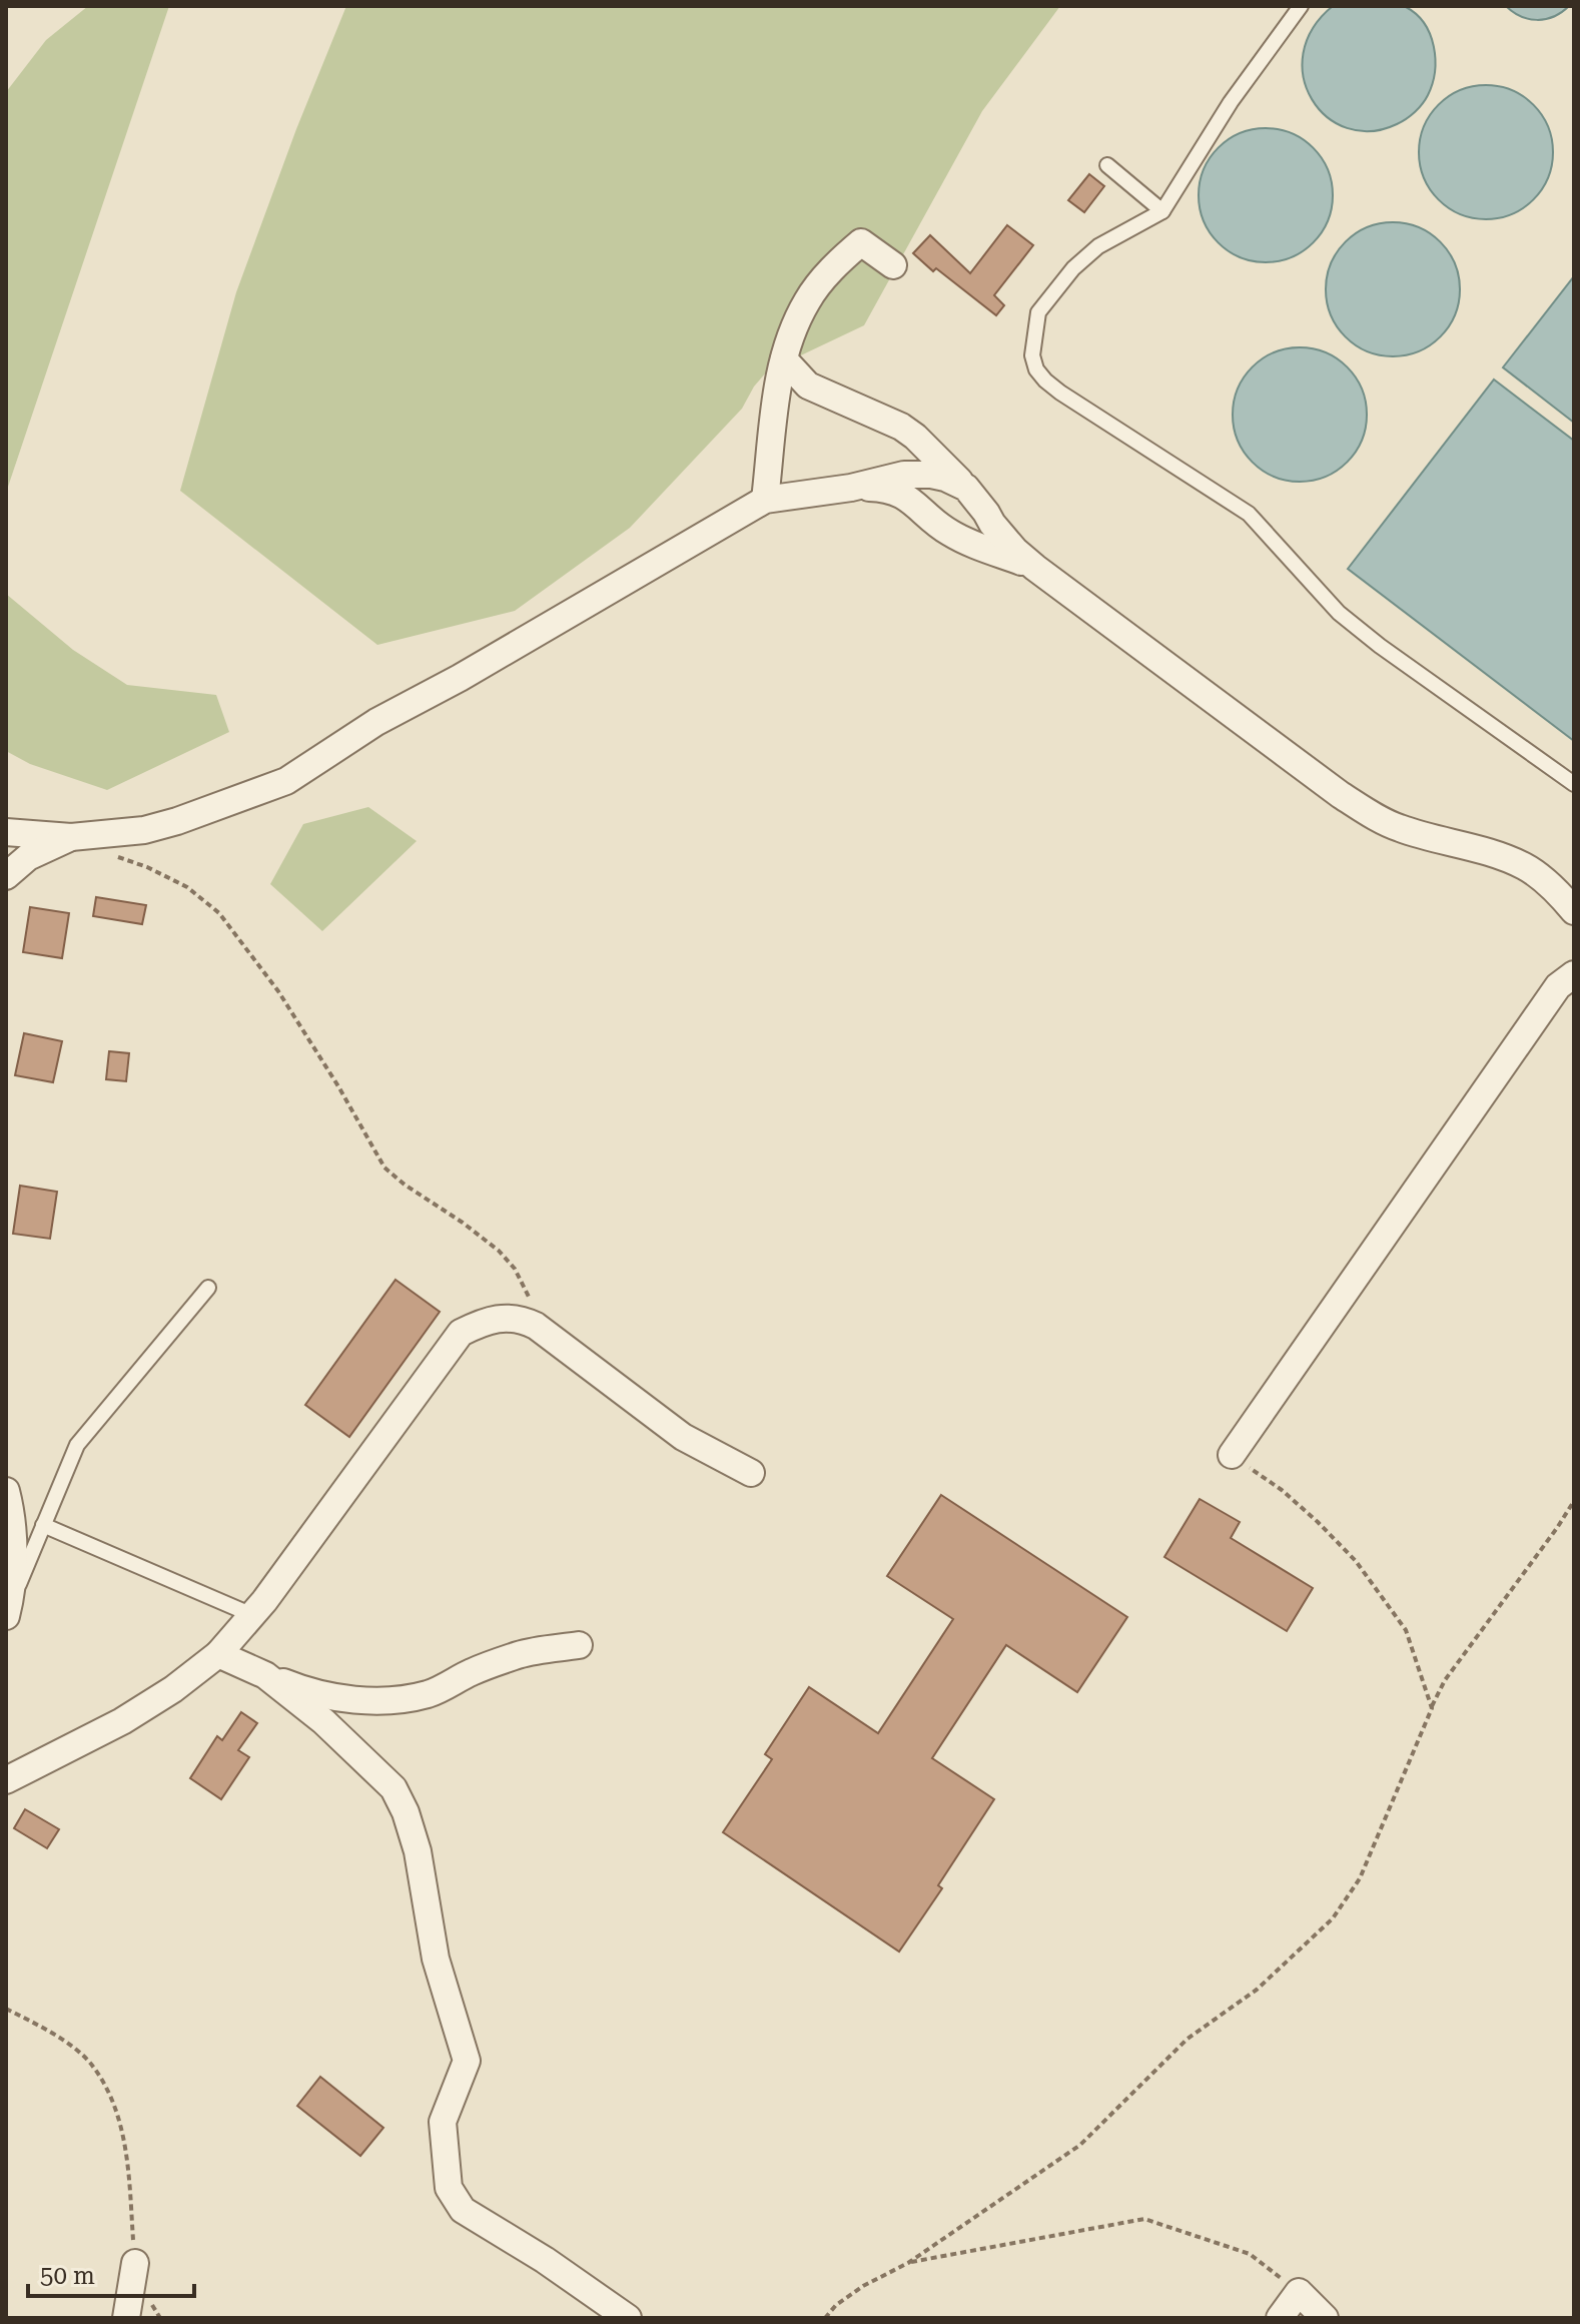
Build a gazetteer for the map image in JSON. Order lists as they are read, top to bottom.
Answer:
{
  "scale_bar": "50 m"
}
